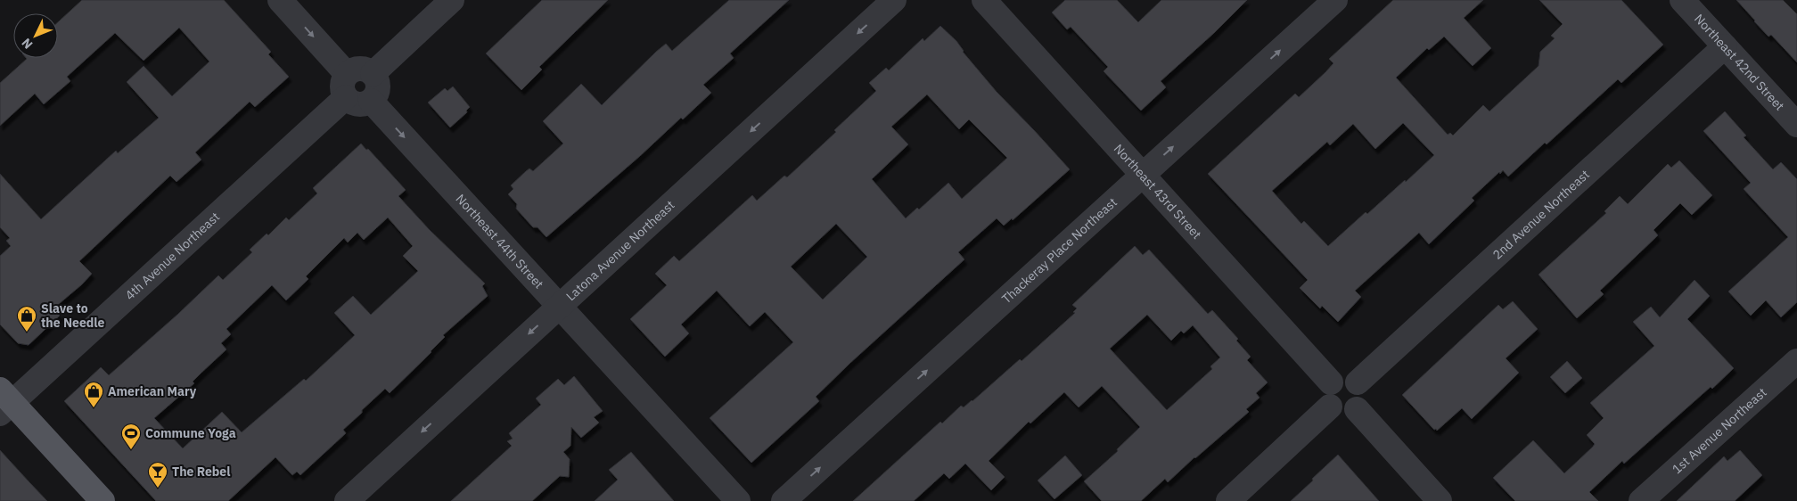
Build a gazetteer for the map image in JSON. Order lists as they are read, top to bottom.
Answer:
{
  "streets": {
    "street": [
      "Northeast 42nd Street",
      "Northeast 43rd Street",
      "2nd Avenue Northeast",
      "Northeast 44th Street",
      "Latona Avenue Northeast",
      "Thackeray Place Northeast",
      "4th Avenue Northeast",
      "1st Avenue Northeast"
    ]
  },
  "crossings": [
    ["Northeast 42nd Street", "2nd Avenue Northeast"],
    ["Northeast 43rd Street", "2nd Avenue Northeast"],
    ["Northeast 43rd Street", "Thackeray Place Northeast"],
    ["Northeast 44th Street", "Latona Avenue Northeast"],
    ["Northeast 44th Street", "4th Avenue Northeast"]
  ],
  "one_way": ["Northeast 44th Street", "Latona Avenue Northeast", "Thackeray Place Northeast"],
  "places": {
    "shop": ["Slave to the Needle", "American Mary"],
    "sports": ["Commune Yoga"],
    "bar": ["The Rebel"]
  },
  "north": "bottom left"
}
